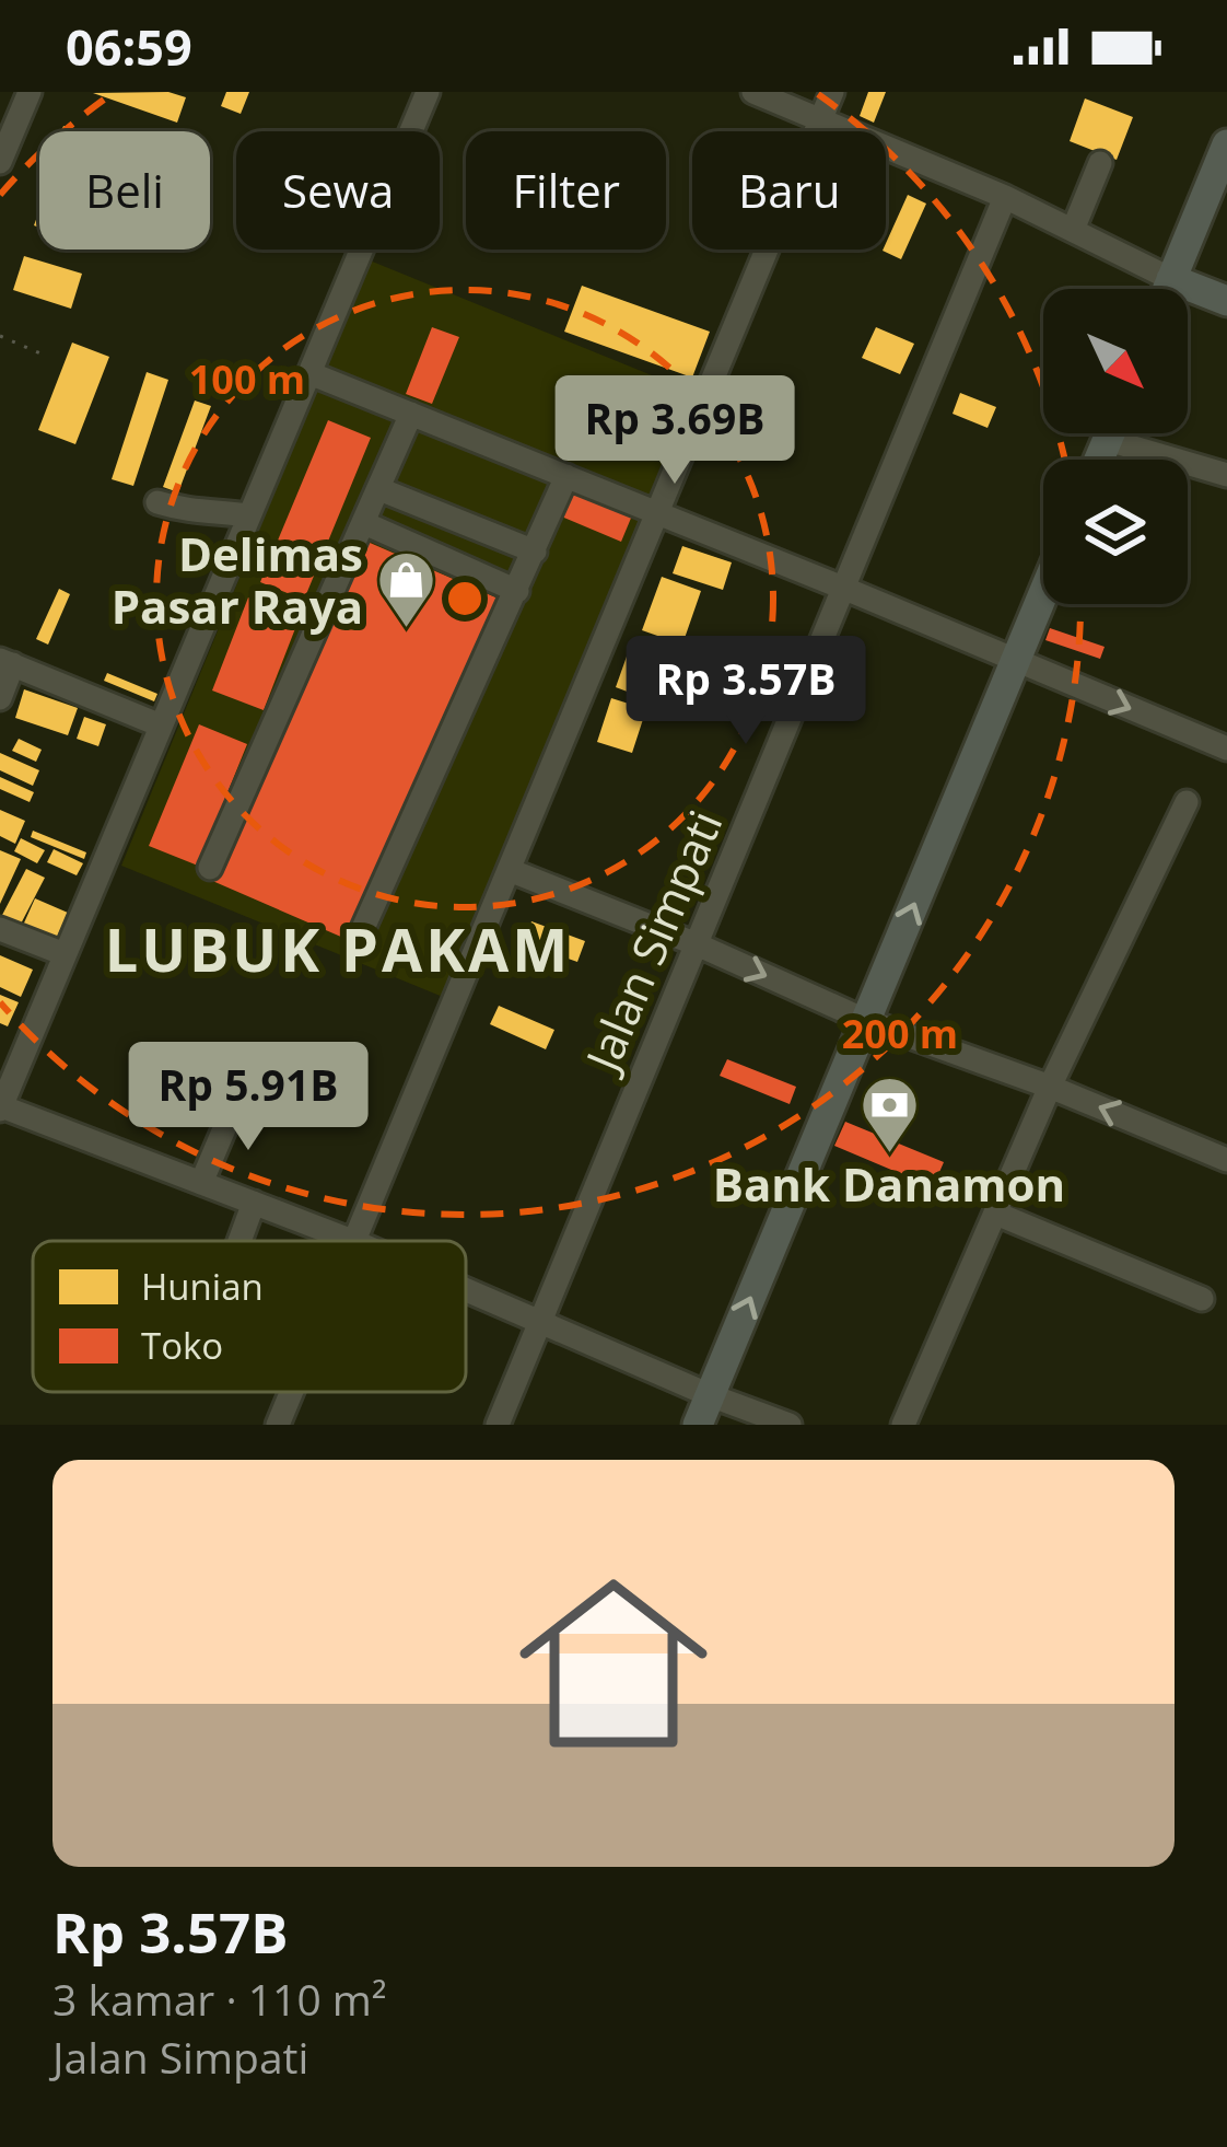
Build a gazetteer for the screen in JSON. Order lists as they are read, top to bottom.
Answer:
{
  "streets": {
    "street": ["Jalan Simpati"]
  },
  "districts": ["LUBUK PAKAM"],
  "places": {
    "shop": ["Delimas Pasar Raya"],
    "bank": ["Bank Danamon"]
  },
  "legend": ["Hunian", "Toko"],
  "north": "bottom right",
  "page": {
    "status": "06:59",
    "chip": [
      "Beli",
      "Sewa",
      "Filter",
      "Baru"
    ],
    "price": ["Rp 3.69B", "Rp 3.57B", "Rp 5.91B"],
    "list": [
      {
        "name": "Rp 3.57B",
        "note": "3 kamar · 110 m² · Jalan Simpati"
      }
    ]
  },
  "rings": ["100 m", "200 m"]
}
